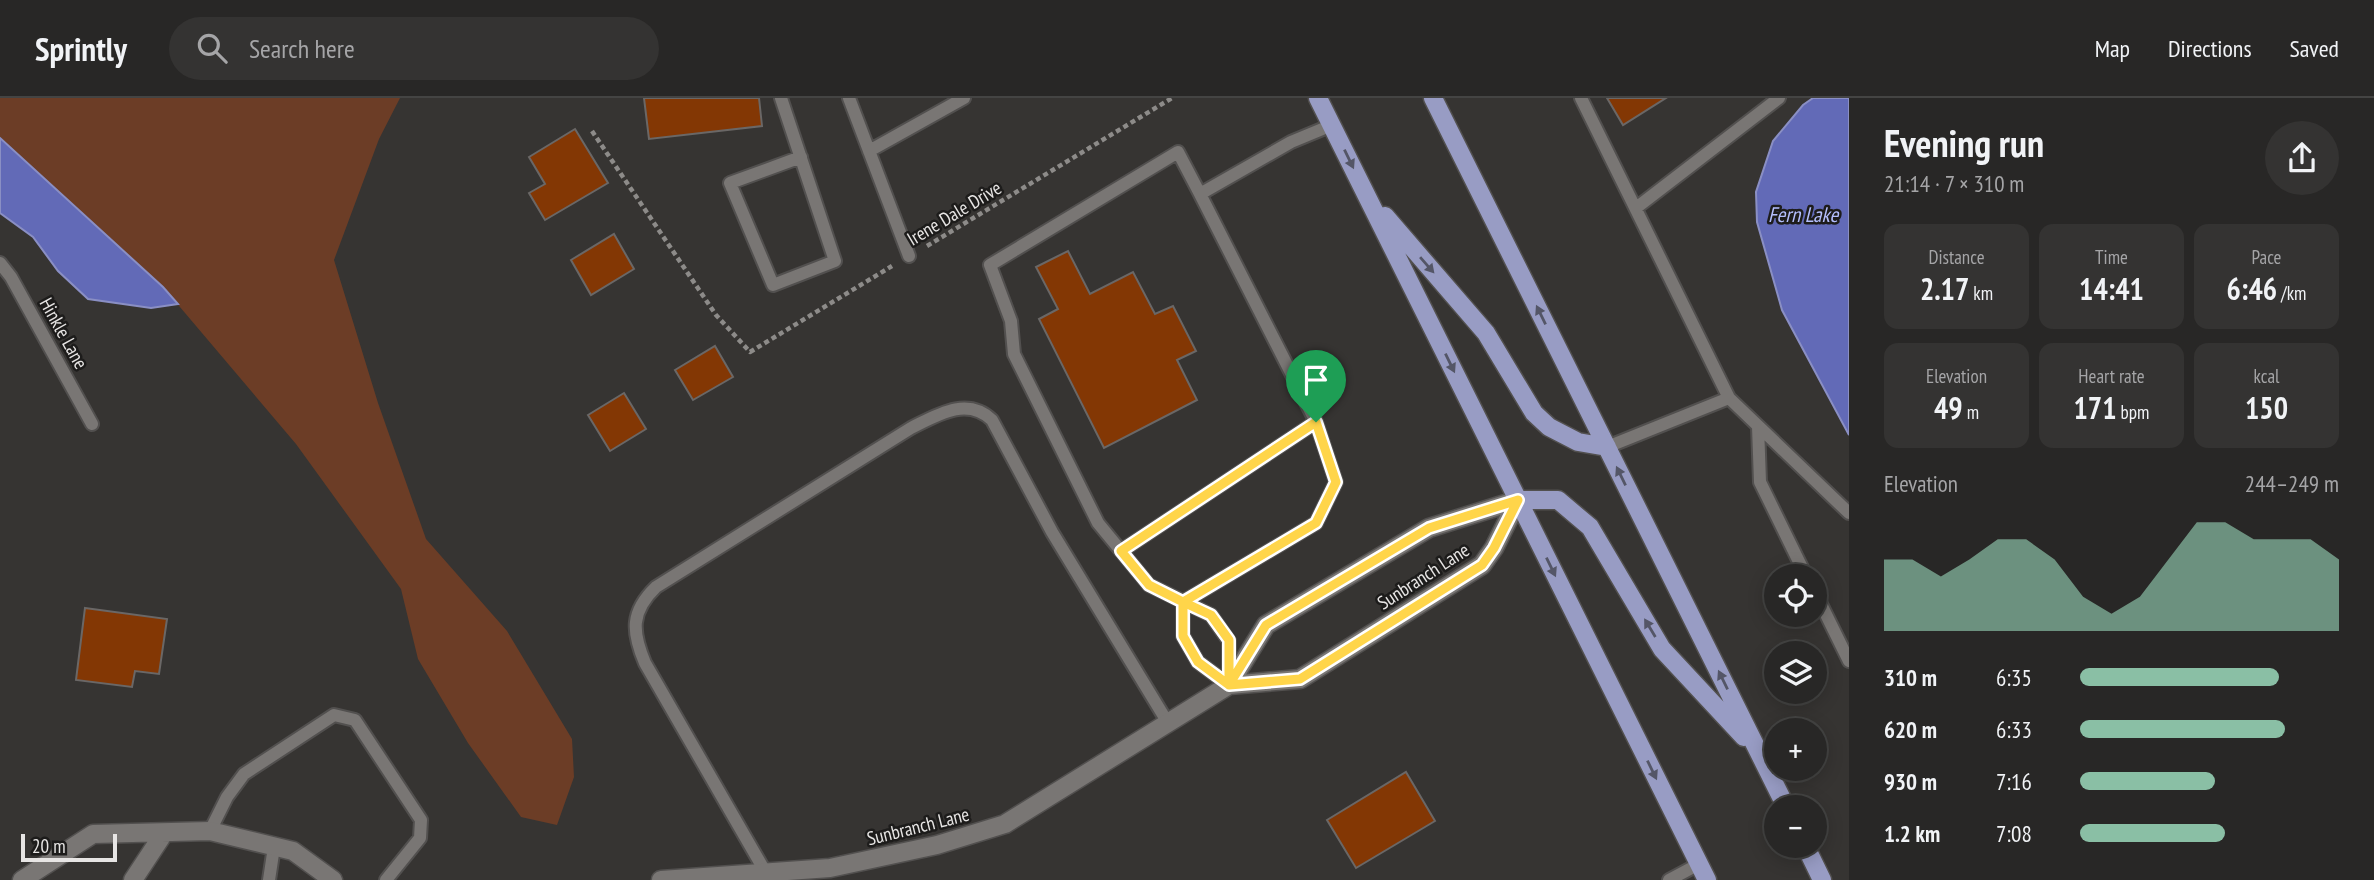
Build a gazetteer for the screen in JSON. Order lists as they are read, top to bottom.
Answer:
{
  "streets": {
    "street": ["Sunbranch Lane"],
    "lane": ["Hinkle Lane"],
    "path": ["Irene Dale Drive"]
  },
  "water": ["Fern Lake"],
  "scale_bar": "20 m",
  "page": {
    "header": "Sprintly",
    "search": "Search here",
    "nav": ["Map", "Directions", "Saved"],
    "heading": ["Evening run", "21:14 · 7 × 310 m"],
    "stats": [
      ["Distance", "2.17 km"],
      ["Time", "14:41"],
      ["Pace", "6:46 /km"],
      ["Elevation", "49 m"],
      ["Heart rate", "171 bpm"],
      ["kcal", "150"]
    ],
    "chart": ["Elevation", "244–249 m"],
    "map_buttons": ["+", "−"],
    "list": [
      {
        "name": "310 m",
        "note": "6:35"
      },
      {
        "name": "620 m",
        "note": "6:33"
      },
      {
        "name": "930 m",
        "note": "7:16"
      },
      {
        "name": "1.2 km",
        "note": "7:08"
      }
    ],
    "scale": "20 m"
  }
}
